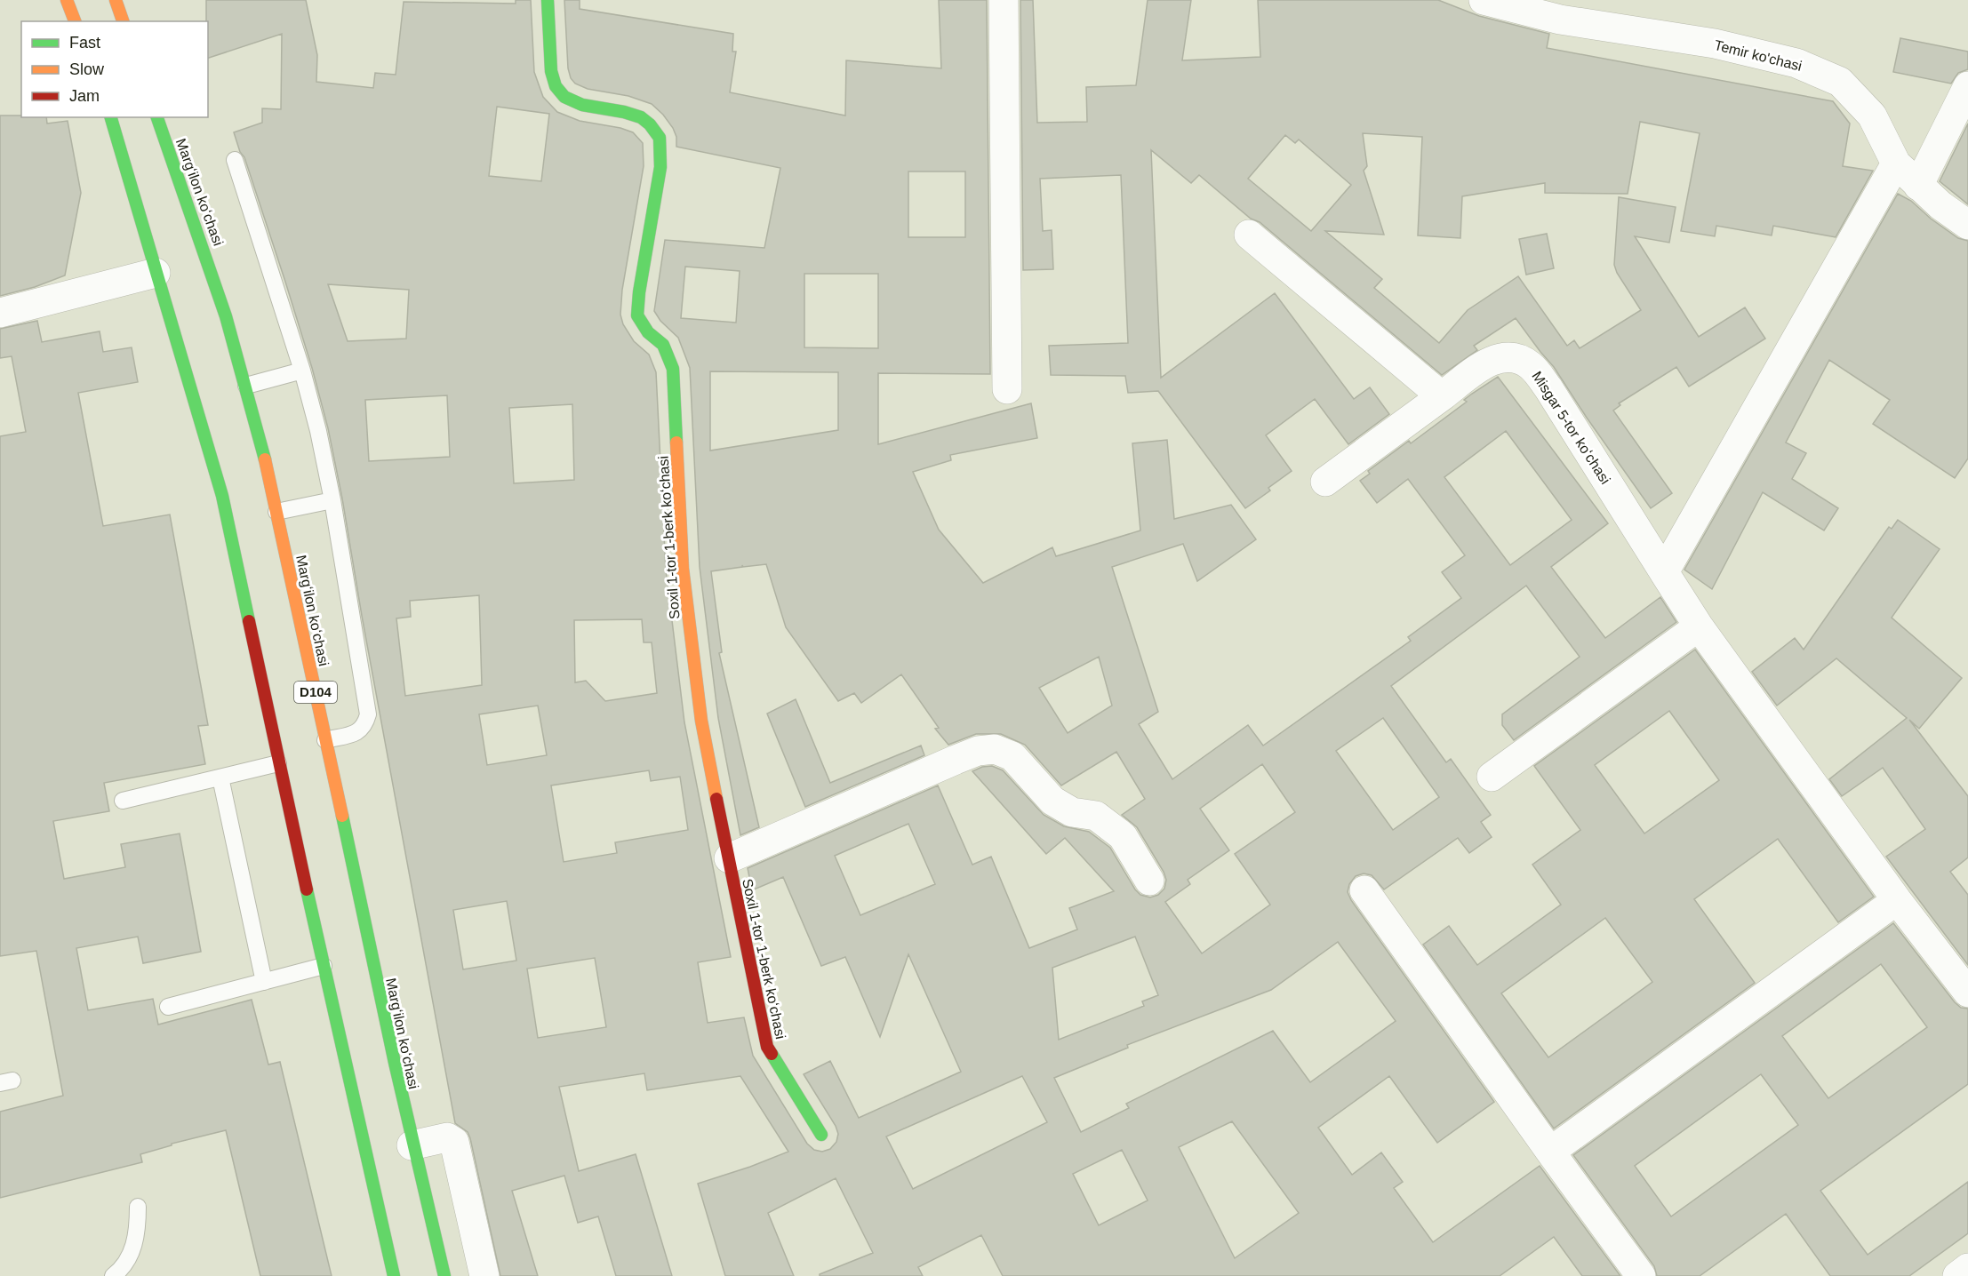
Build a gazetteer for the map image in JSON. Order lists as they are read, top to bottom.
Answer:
{
  "streets": {
    "main road": ["Margʻilon koʻchasi", "Soxil 1-tor 1-berk koʻchasi", "D104"],
    "street": ["Temir ko'chasi", "Misgar 5-tor koʻchasi"]
  },
  "legend": ["Fast", "Slow", "Jam"]
}
